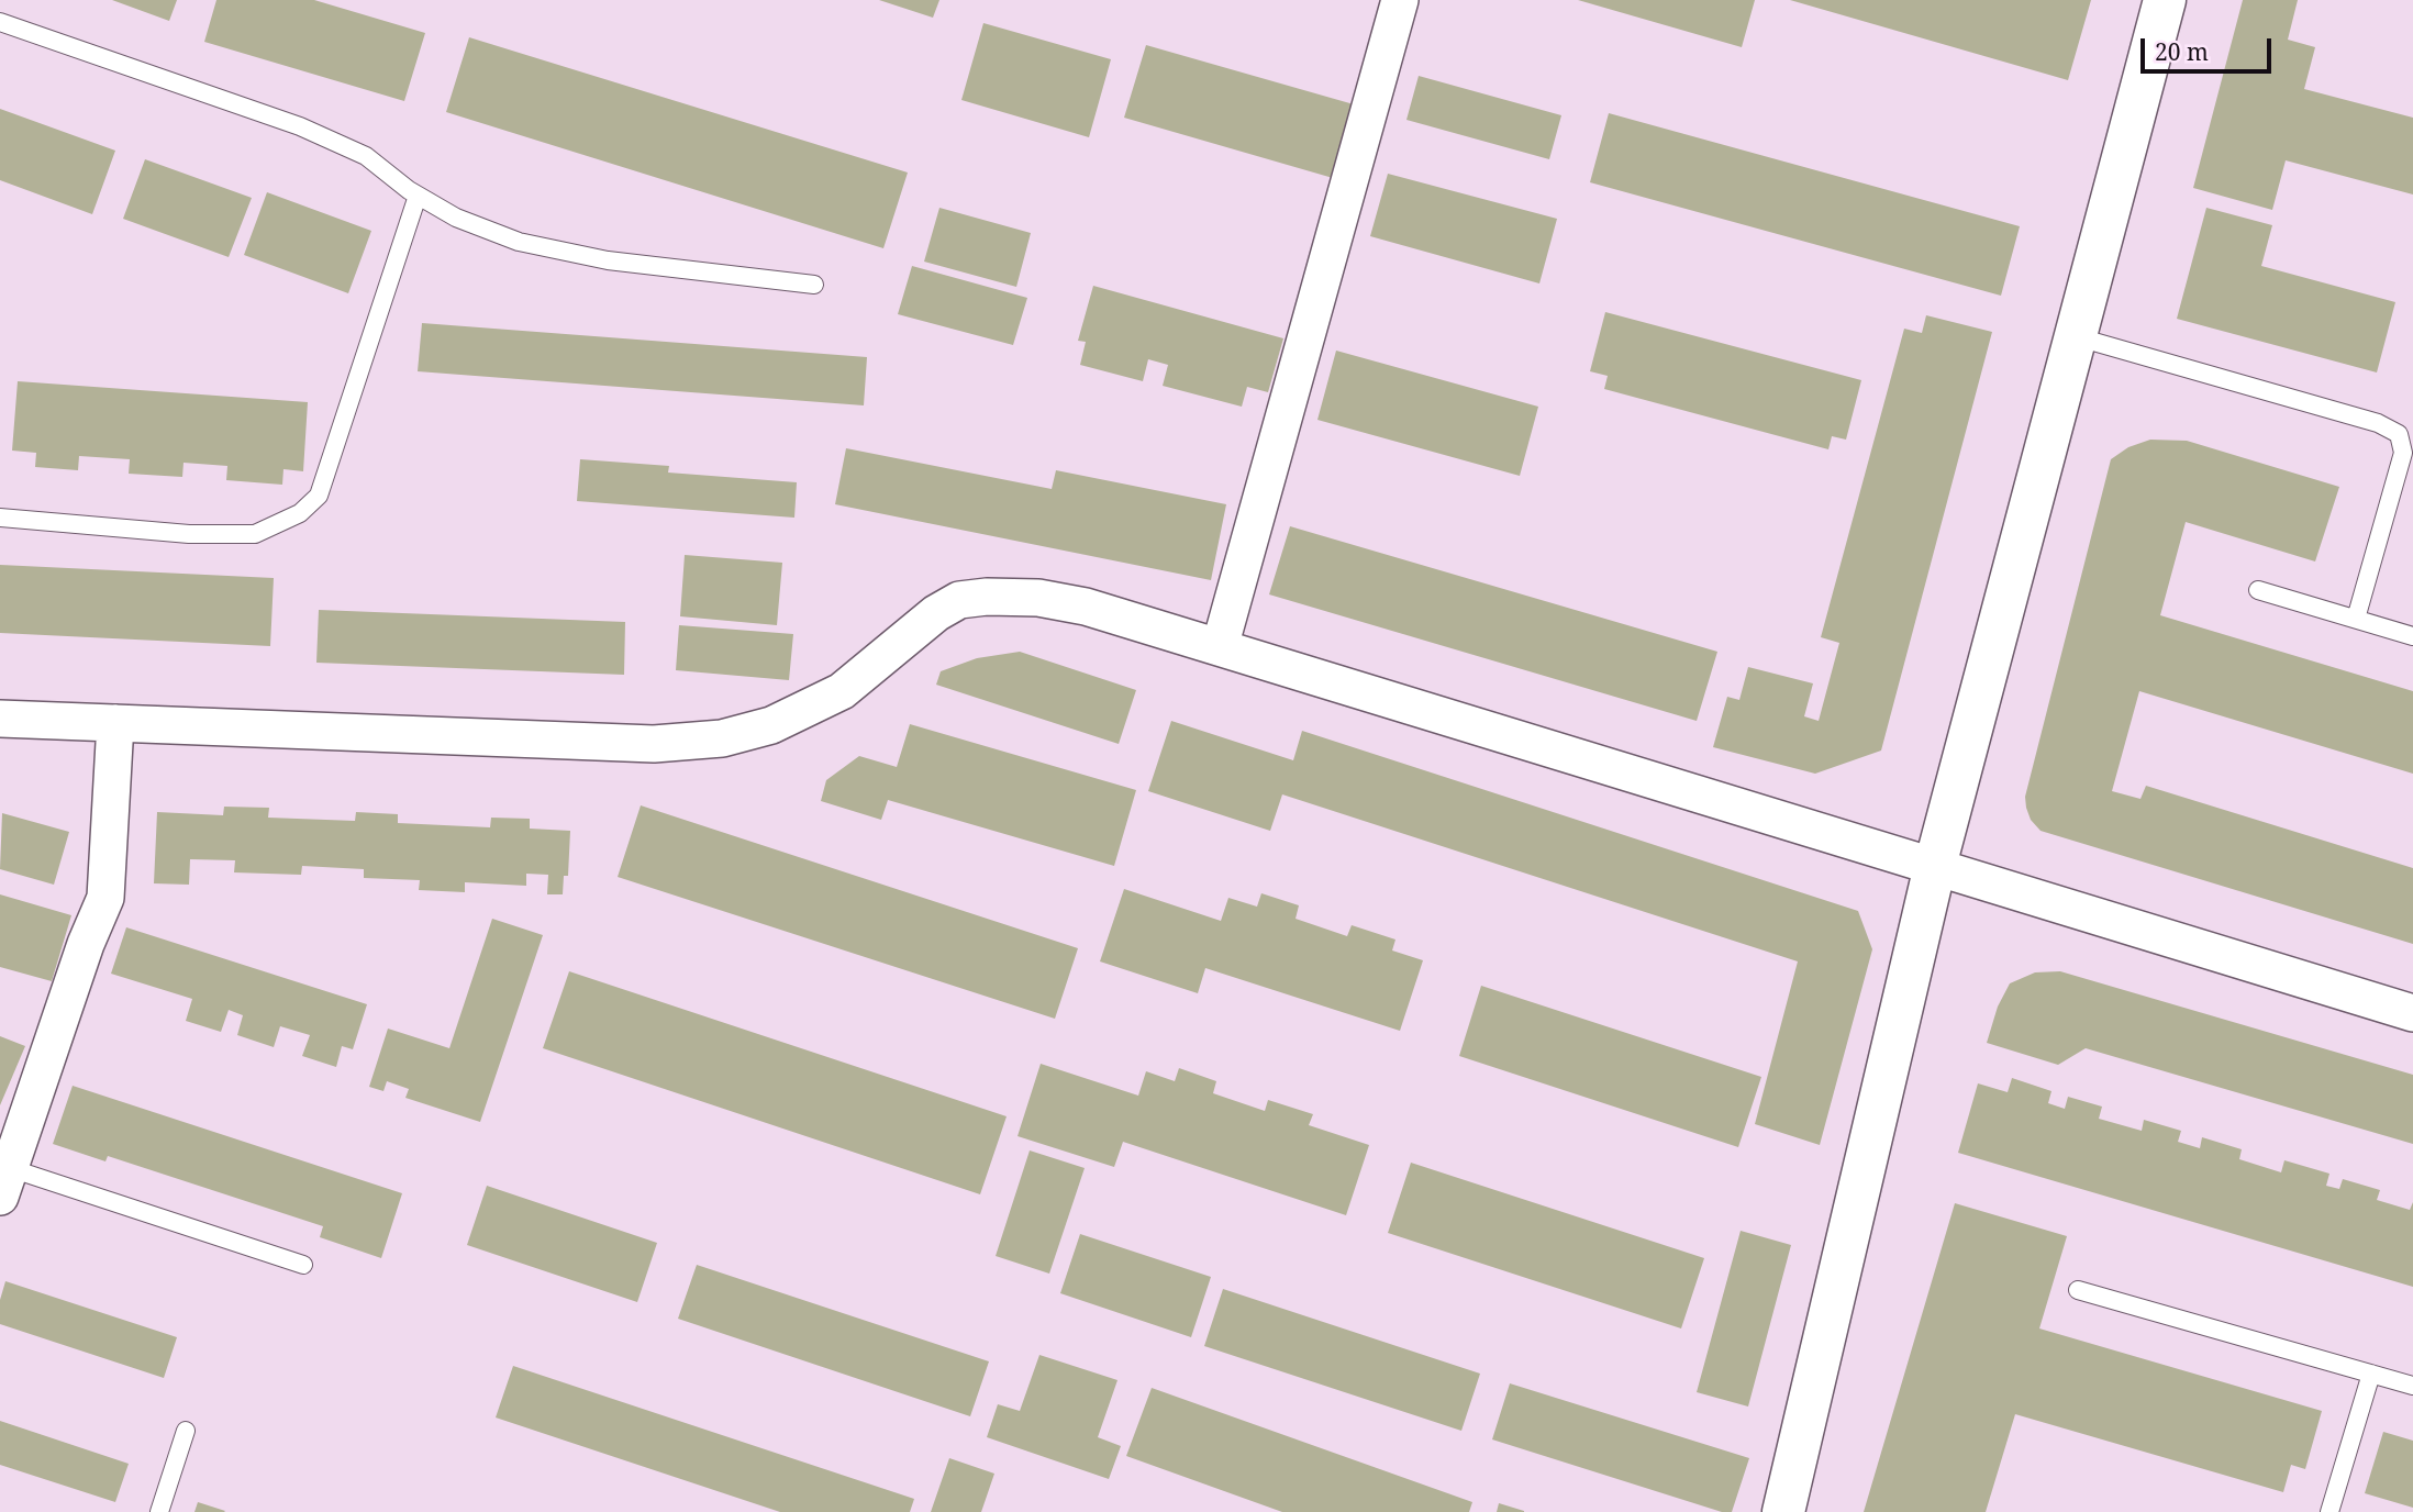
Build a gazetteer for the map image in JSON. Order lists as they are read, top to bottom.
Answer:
{
  "scale_bar": "20 m"
}
